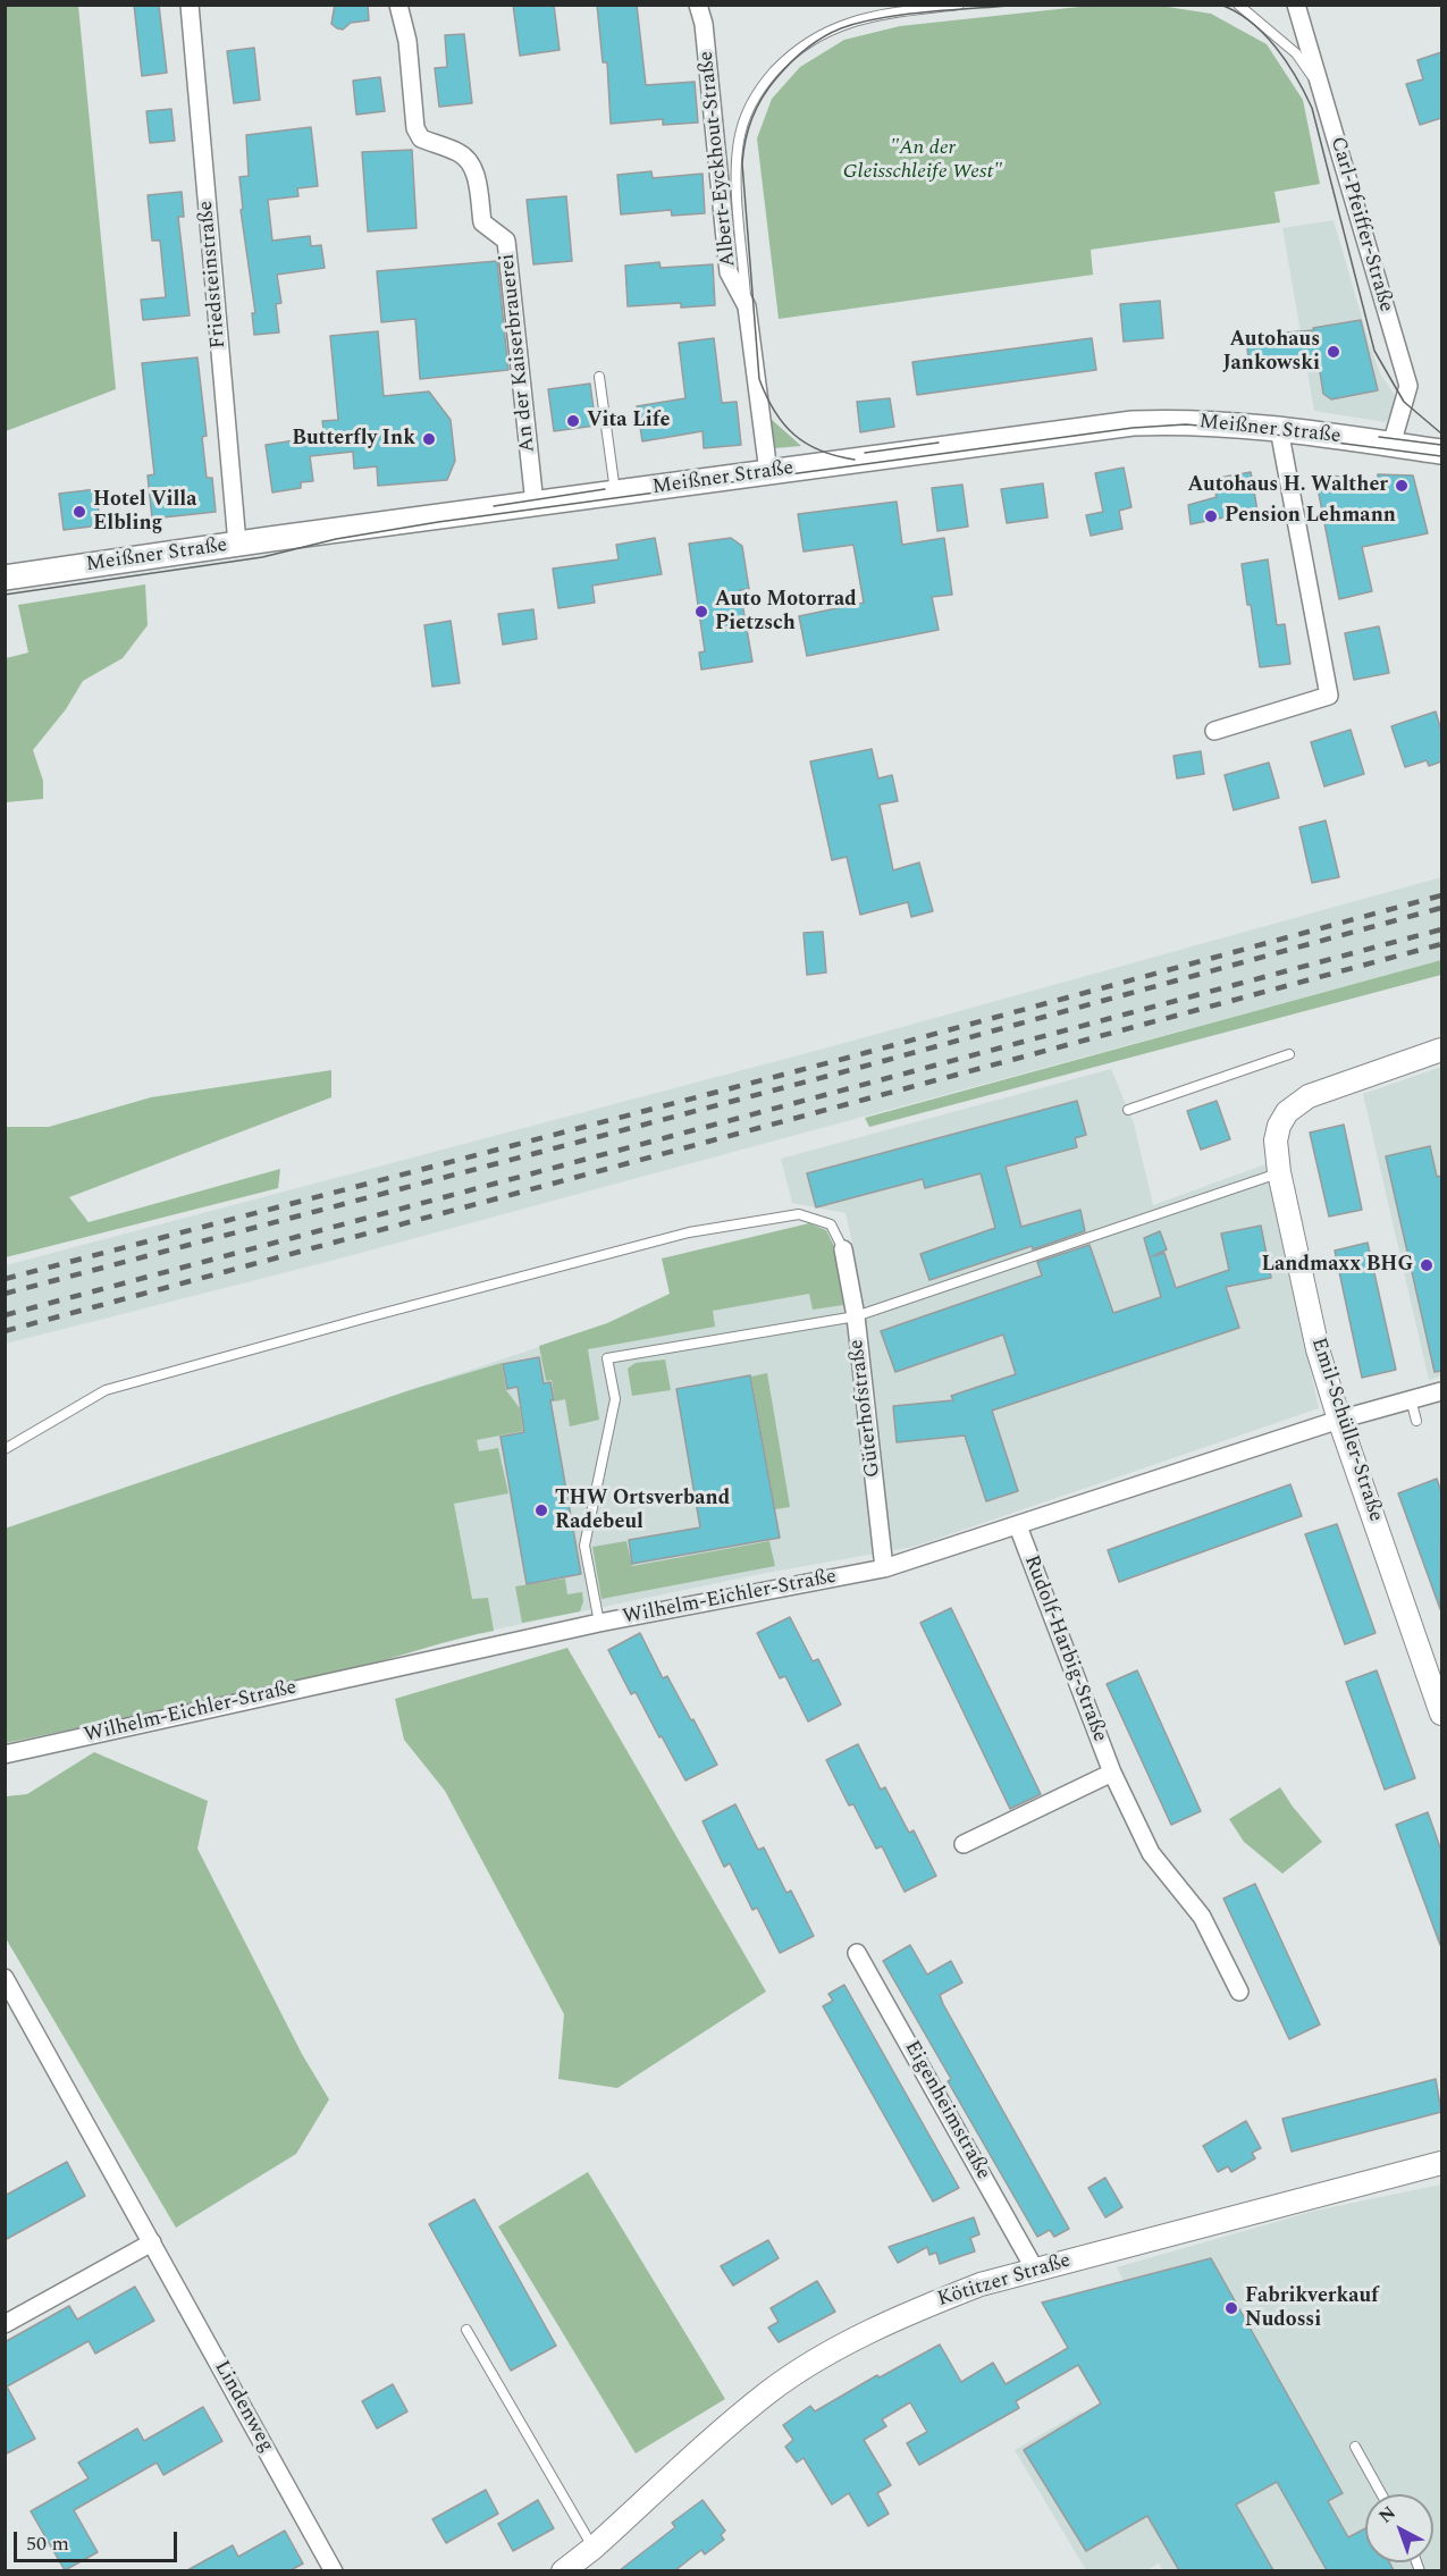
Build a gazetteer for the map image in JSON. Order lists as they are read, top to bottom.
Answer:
{
  "streets": {
    "main road": ["Meißner Straße"],
    "street": [
      "Albert-Eyckhout-Straße",
      "Carl-Pfeiffer-Straße",
      "Friedsteinstraße",
      "An der Kaiserbrauerei",
      "Güterhofstraße",
      "Emil-Schüller-Straße",
      "Wilhelm-Eichler-Straße",
      "Rudolf-Harbig-Straße",
      "Eigenheimstraße",
      "Kötitzer Straße",
      "Lindenweg"
    ]
  },
  "crossings": [
    ["Albert-Eyckhout-Straße", "Meißner Straße"],
    ["Carl-Pfeiffer-Straße", "Meißner Straße"],
    ["Friedsteinstraße", "Meißner Straße"],
    ["An der Kaiserbrauerei", "Meißner Straße"],
    ["Güterhofstraße", "Wilhelm-Eichler-Straße"],
    ["Emil-Schüller-Straße", "Wilhelm-Eichler-Straße"],
    ["Wilhelm-Eichler-Straße", "Rudolf-Harbig-Straße"],
    ["Eigenheimstraße", "Kötitzer Straße"]
  ],
  "parks": ["\"An der Gleisschleife West\""],
  "places": [
    "Autohaus Jankowski",
    "Vita Life",
    "Butterfly Ink",
    "Autohaus H. Walther",
    "Hotel Villa Elbling",
    "Pension Lehmann",
    "Auto Motorrad Pietzsch",
    "Landmaxx BHG",
    "THW Ortsverband Radebeul",
    "Fabrikverkauf Nudossi"
  ],
  "scale_bar": "50 m",
  "north": "top left"
}
